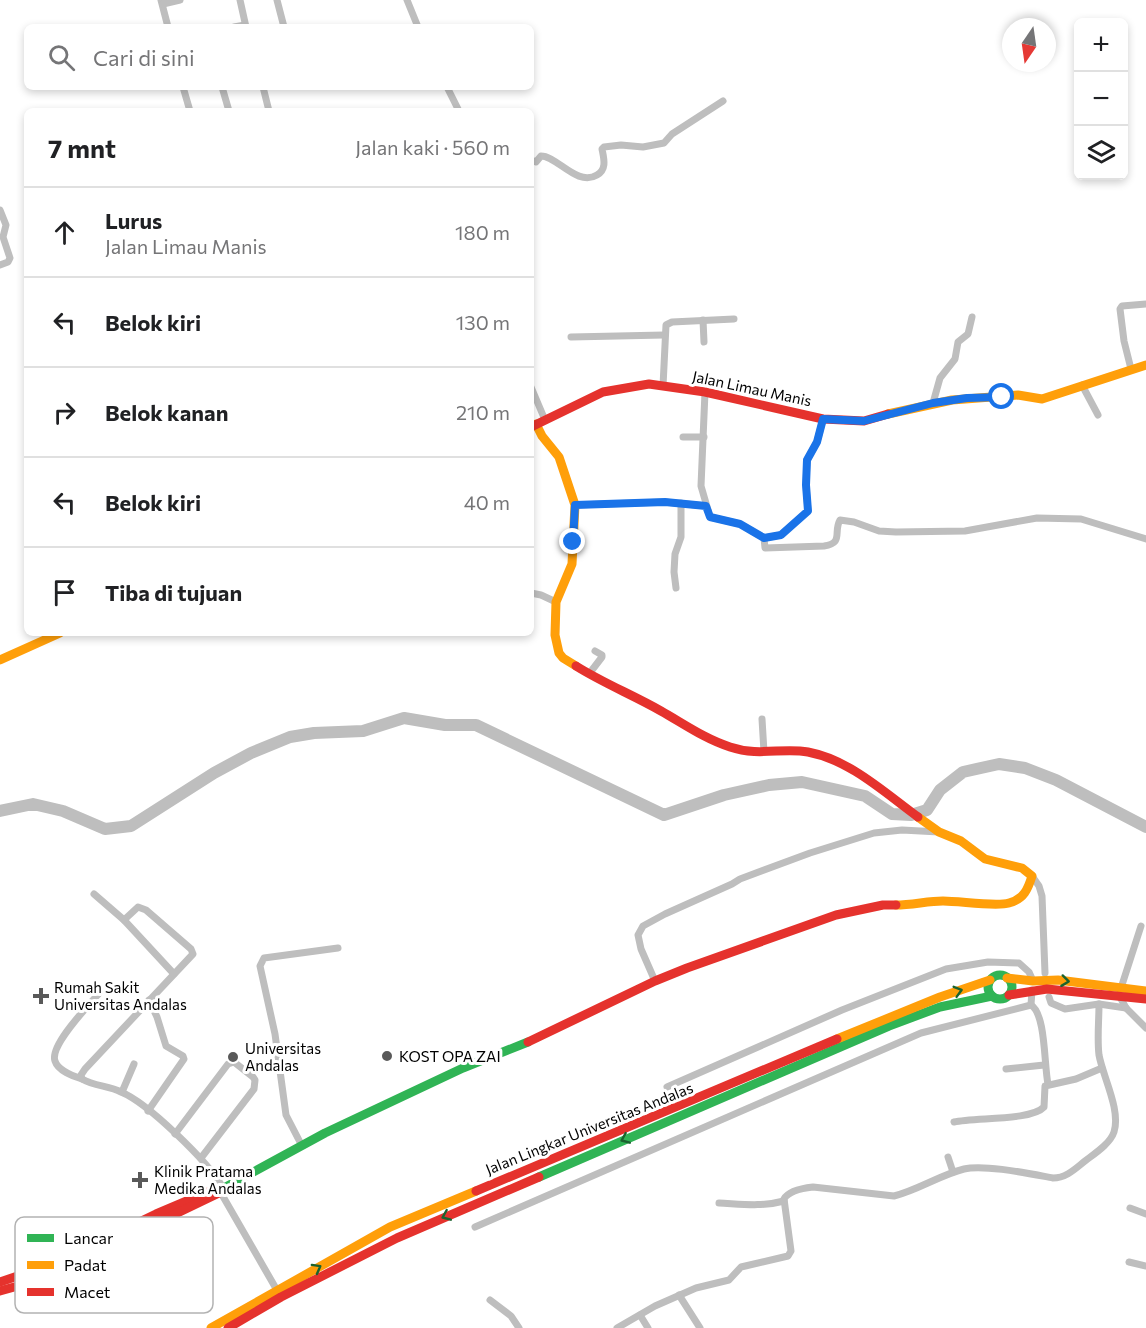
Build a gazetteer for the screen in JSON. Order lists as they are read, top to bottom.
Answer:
{
  "streets": {
    "street": ["Jalan Limau Manis", "Jalan Lingkar Universitas Andalas"]
  },
  "places": {
    "health": ["Rumah Sakit Universitas Andalas", "Klinik Pratama Medika Andalas"],
    "other": ["KOST OPA ZAI", "Universitas Andalas"]
  },
  "legend": ["Lancar", "Padat", "Macet"],
  "north": "bottom",
  "page": {
    "map_buttons": ["+", "−"],
    "search": "Cari di sini",
    "heading": ["7 mnt", "Jalan kaki · 560 m"],
    "list": [
      ["Lurus", "Jalan Limau Manis", "180 m"],
      ["Belok kiri", "130 m"],
      ["Belok kanan", "210 m"],
      ["Belok kiri", "40 m"],
      "Tiba di tujuan"
    ]
  }
}
